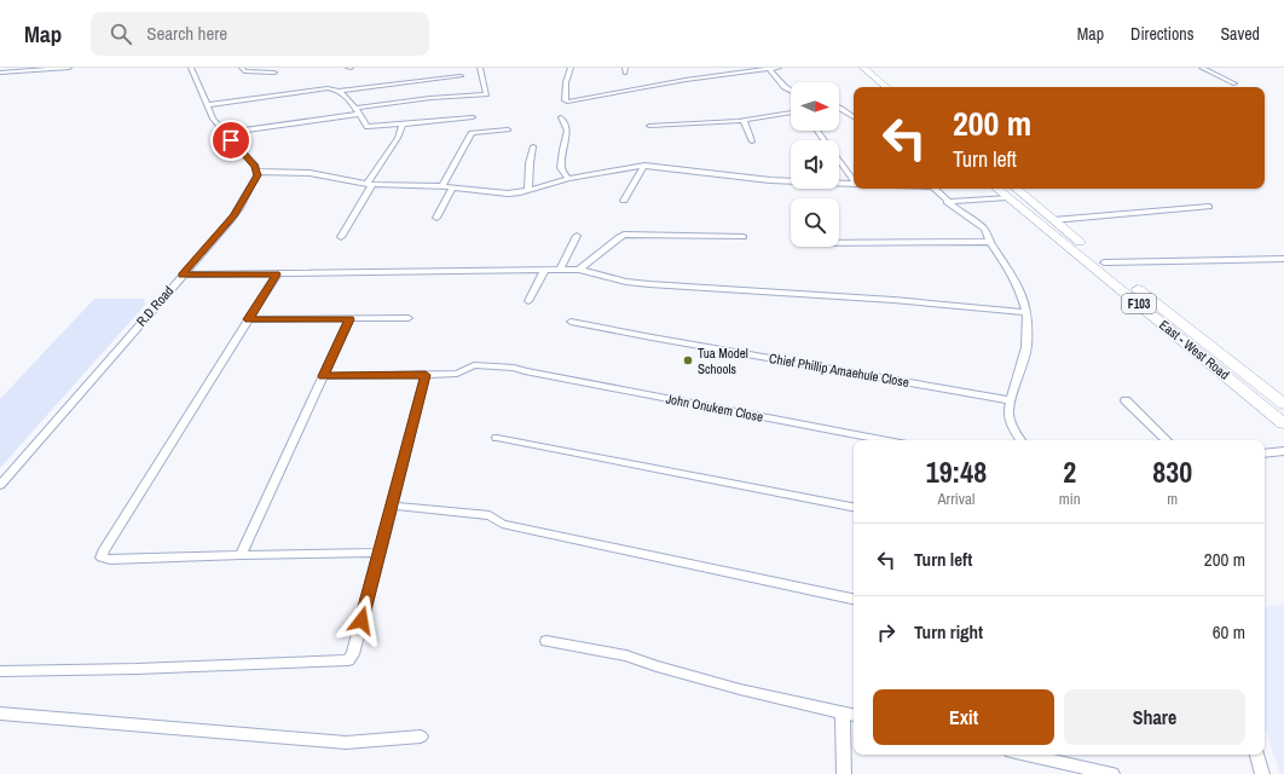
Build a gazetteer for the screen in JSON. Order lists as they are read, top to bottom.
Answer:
{
  "streets": {
    "main road": ["F103", "East - West Road"],
    "street": ["R.D Road", "Chief Phillip Amaehule Close", "John Onukem Close"]
  },
  "places": ["Tua Model Schools"],
  "north": "right",
  "page": {
    "header": "Map",
    "search": "Search here",
    "nav": ["Map", "Directions", "Saved"],
    "turn": ["200 m", "Turn left"],
    "eta": [
      "19:48",
      "Arrival",
      "2",
      "min",
      "830",
      "m"
    ],
    "list": [
      {
        "name": "Turn left",
        "value": "200 m"
      },
      {
        "name": "Turn right",
        "value": "60 m"
      }
    ],
    "buttons": ["Exit", "Share"]
  }
}
